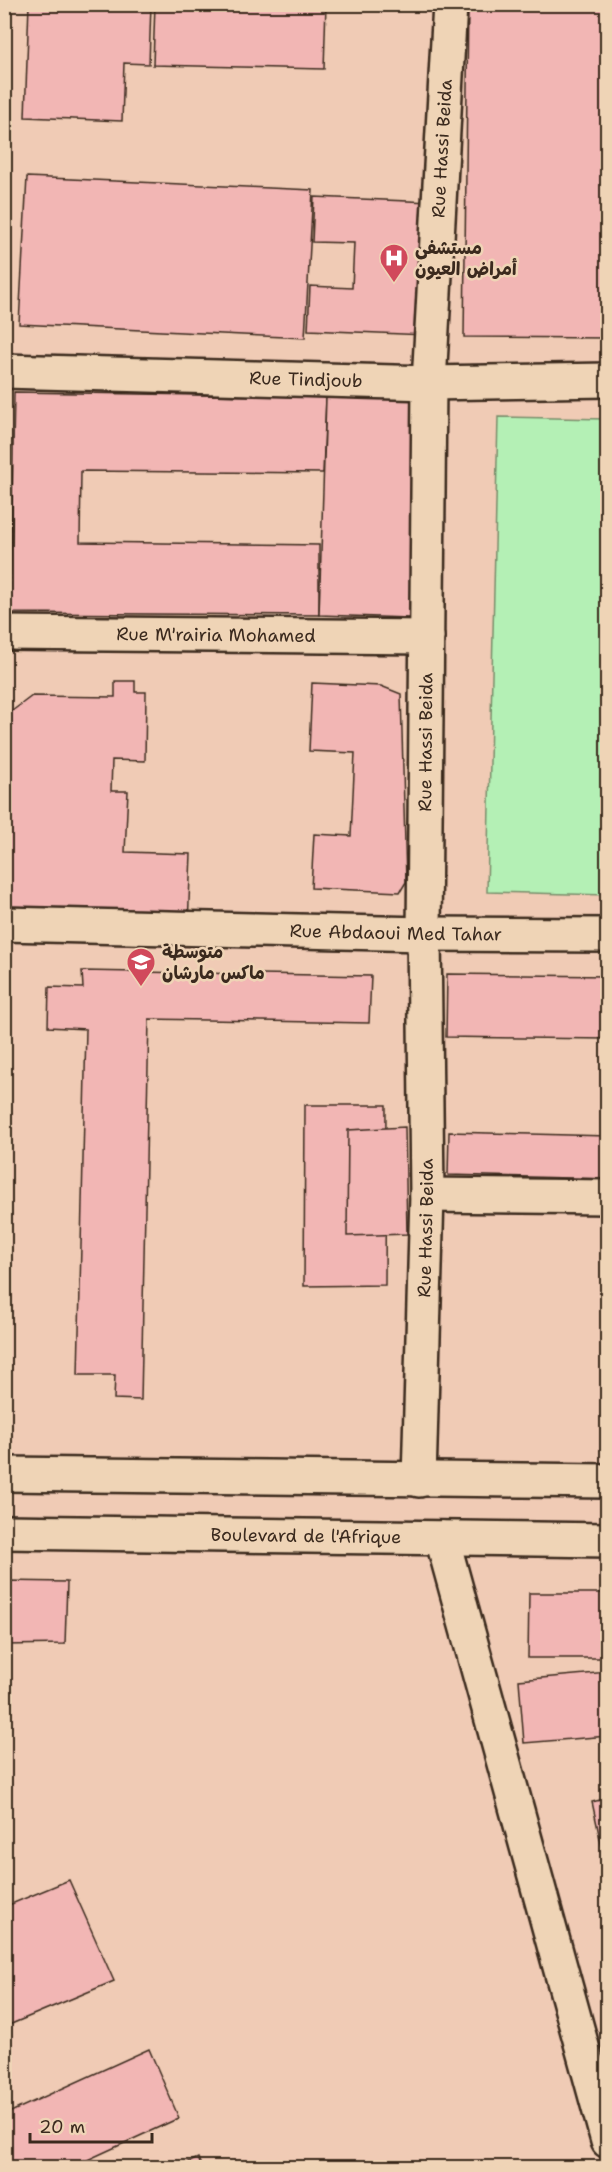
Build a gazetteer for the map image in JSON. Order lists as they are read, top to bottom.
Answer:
{
  "streets": {
    "street": [
      "Rue Hassi Beida",
      "Rue Tindjoub",
      "Rue M'rairia Mohamed",
      "Rue Abdaoui Med Tahar",
      "Boulevard de l'Afrique"
    ]
  },
  "crossings": [
    ["Rue Hassi Beida", "Rue Tindjoub"],
    ["Rue Hassi Beida", "Rue M'rairia Mohamed"],
    ["Rue Hassi Beida", "Rue Abdaoui Med Tahar"]
  ],
  "places": {
    "hospital": ["مستشفى أمراض العيون"],
    "school or university": ["متوسطة ماكس مارشان"]
  },
  "scale_bar": "20 m"
}
